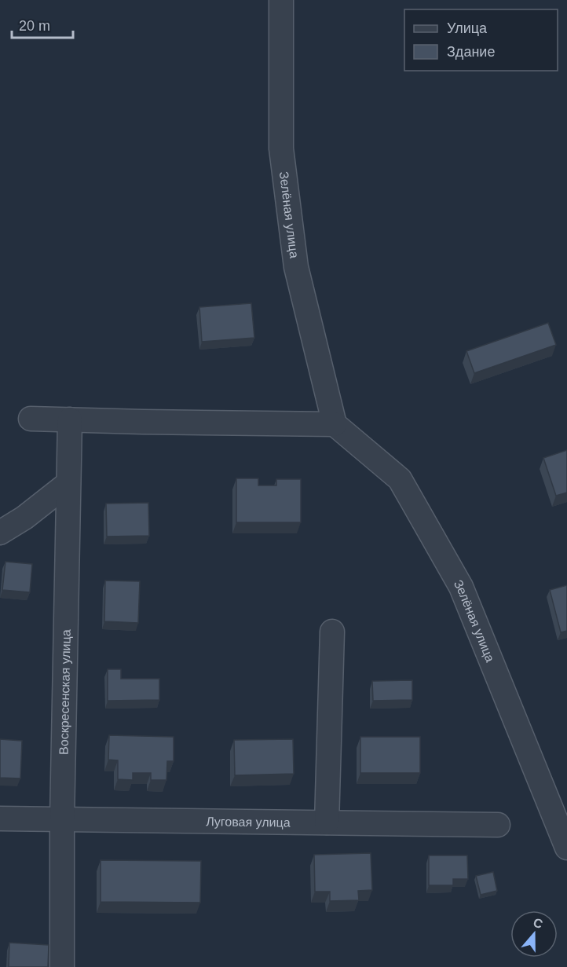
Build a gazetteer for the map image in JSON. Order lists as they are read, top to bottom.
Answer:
{
  "streets": {
    "street": ["Зелёная улица", "Воскресенская улица", "Луговая улица"]
  },
  "crossings": [
    ["Воскресенская улица", "Луговая улица"]
  ],
  "legend": ["Улица", "Здание"],
  "scale_bar": "20 m",
  "north": "top"
}
